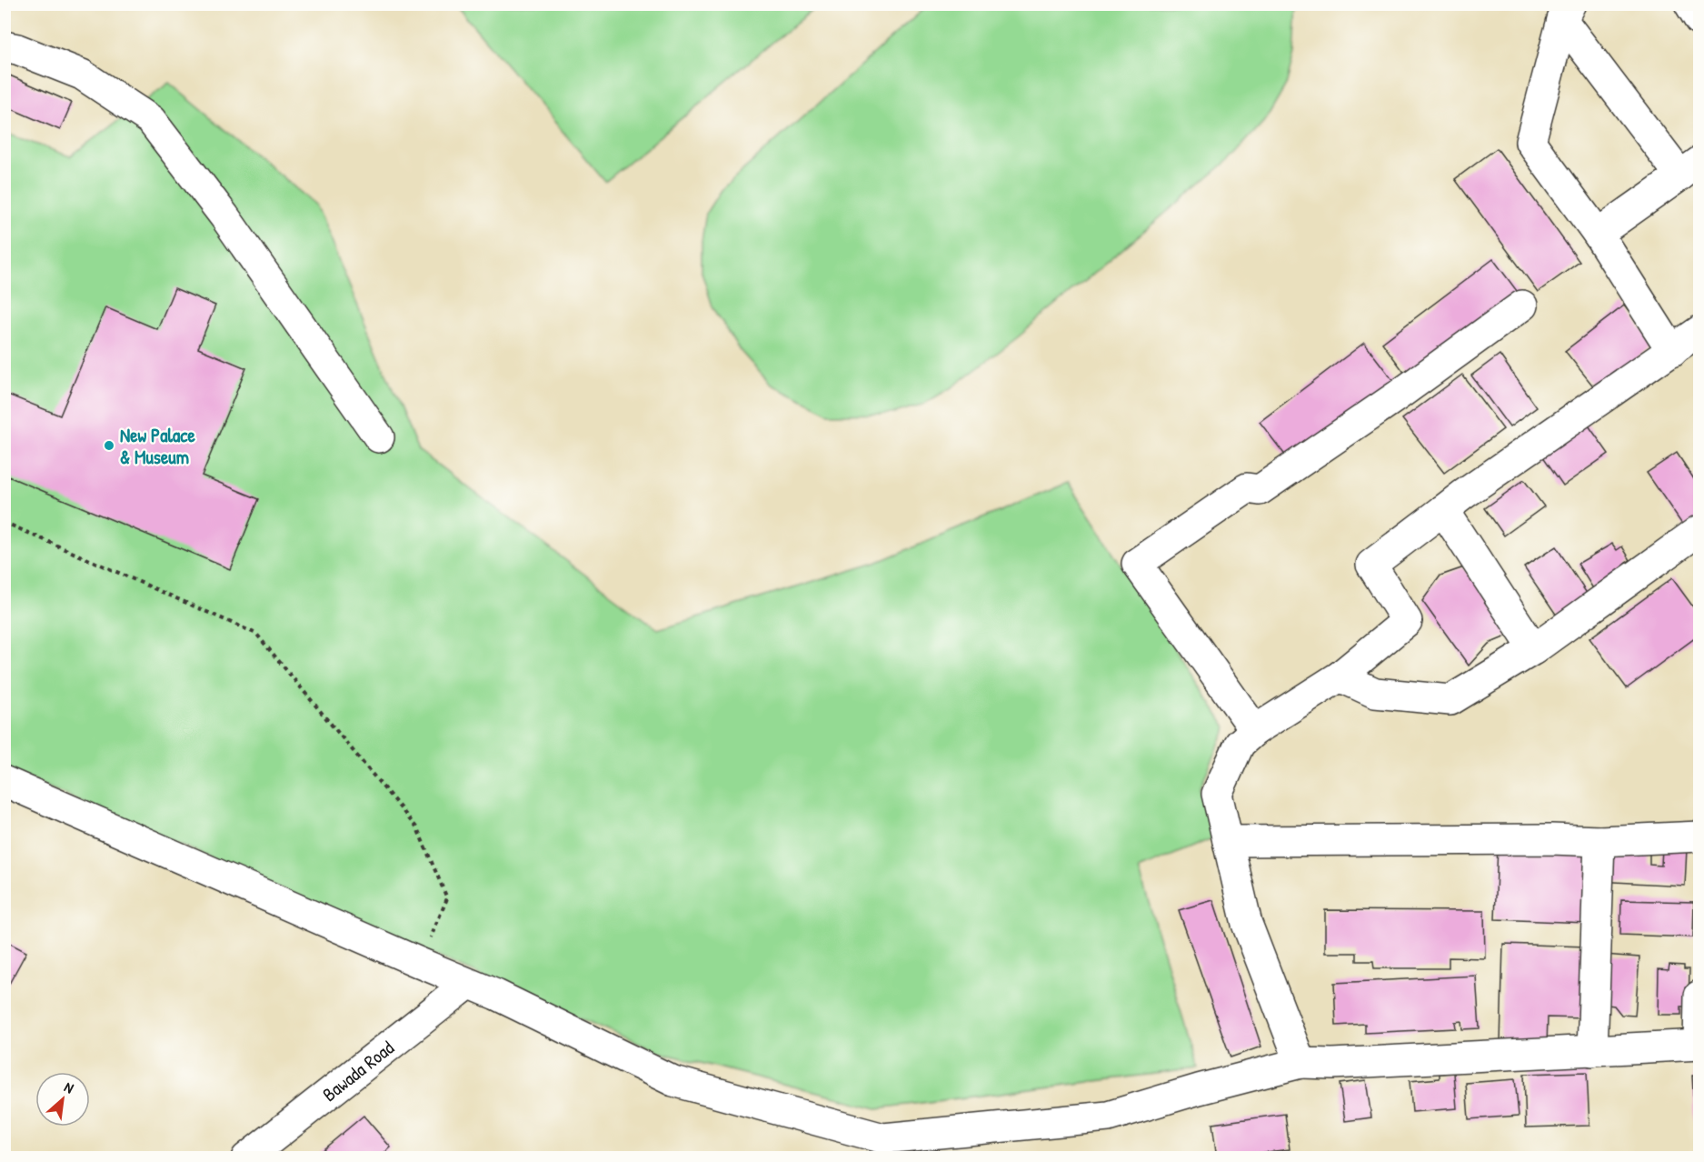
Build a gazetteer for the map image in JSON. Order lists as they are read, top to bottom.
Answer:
{
  "streets": {
    "street": ["Bawada Road"]
  },
  "places": ["New Palace & Museum"],
  "north": "top right"
}
